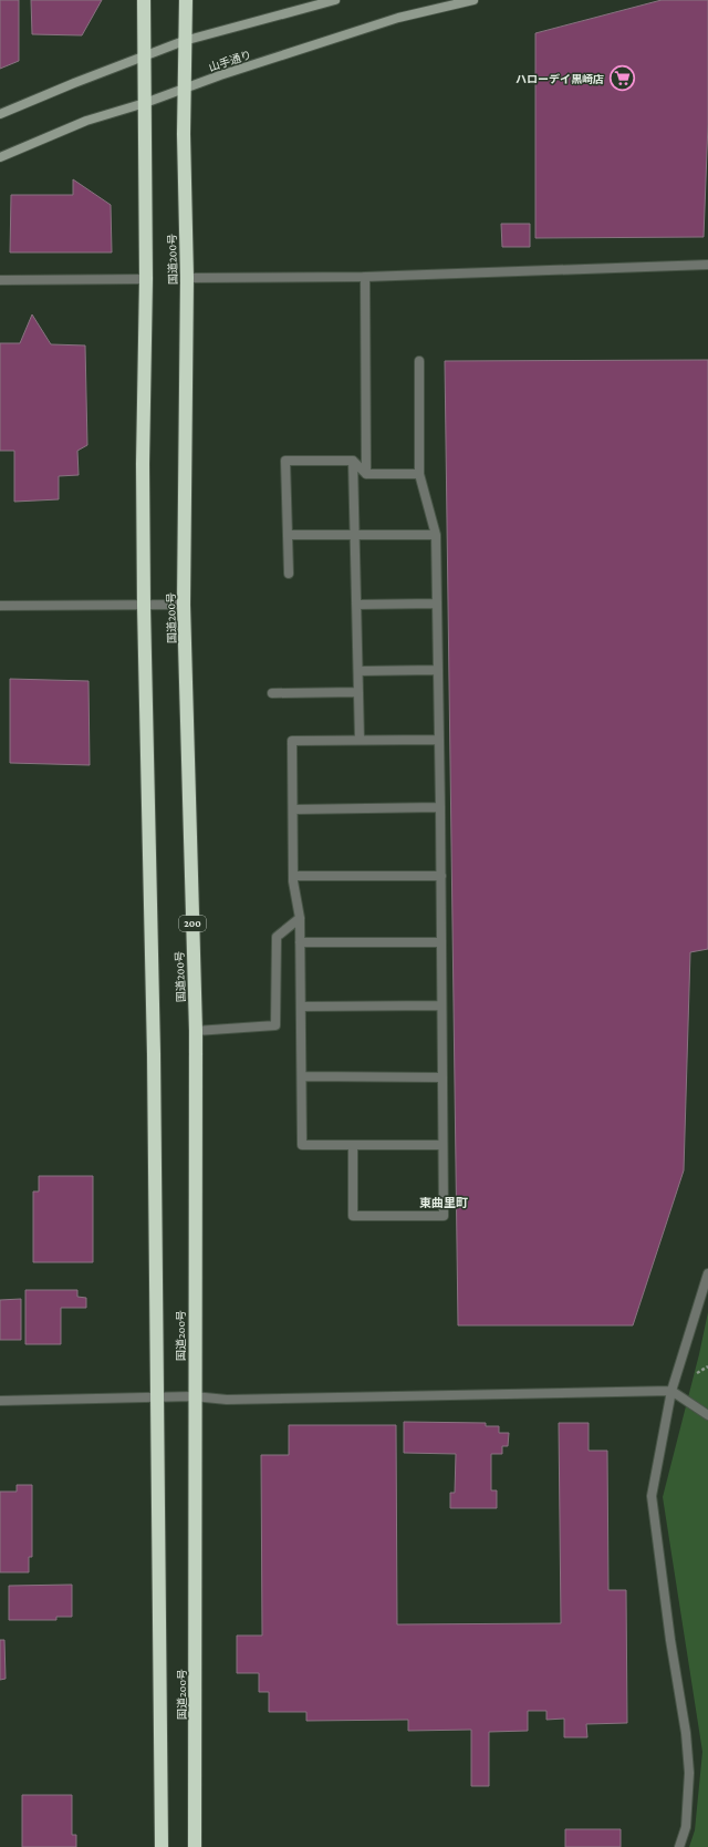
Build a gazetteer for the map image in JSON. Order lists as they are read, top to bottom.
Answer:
{
  "streets": {
    "highway": ["国道200号", "200"],
    "street": ["山手通り"]
  },
  "crossings": [
    ["山手通り", "国道200号"]
  ],
  "districts": ["東曲里町"],
  "places": {
    "supermarket": ["ハローデイ黒崎店"]
  }
}
